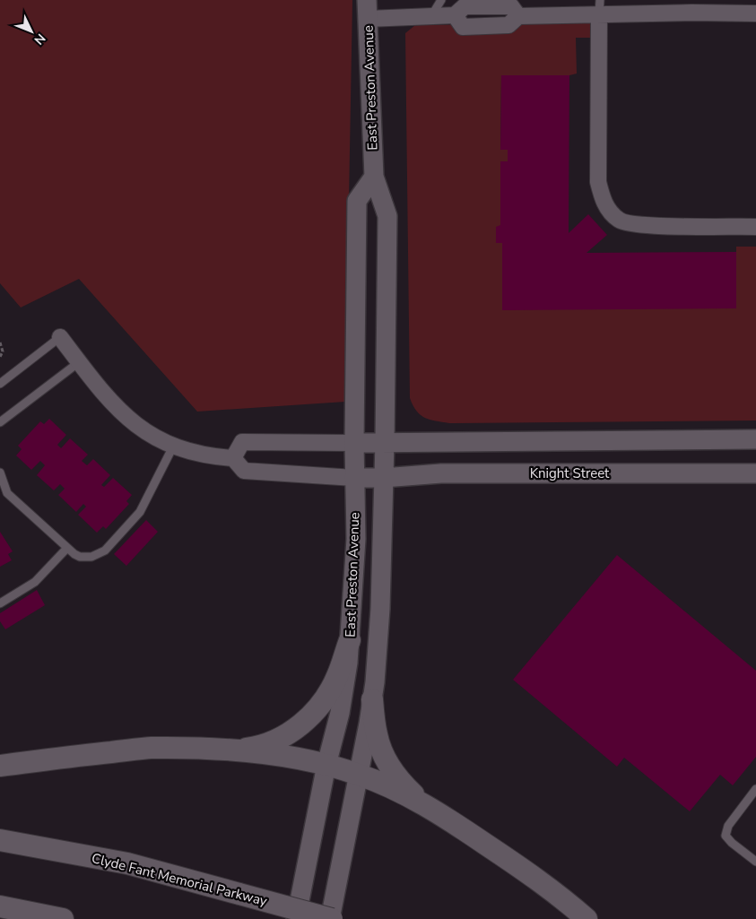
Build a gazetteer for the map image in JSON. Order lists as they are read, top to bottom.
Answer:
{
  "streets": {
    "main road": ["Clyde Fant Memorial Parkway"],
    "street": ["East Preston Avenue", "Knight Street"]
  },
  "crossings": [
    ["East Preston Avenue", "Knight Street"],
    ["East Preston Avenue", "Clyde Fant Memorial Parkway"]
  ],
  "north": "bottom right"
}
